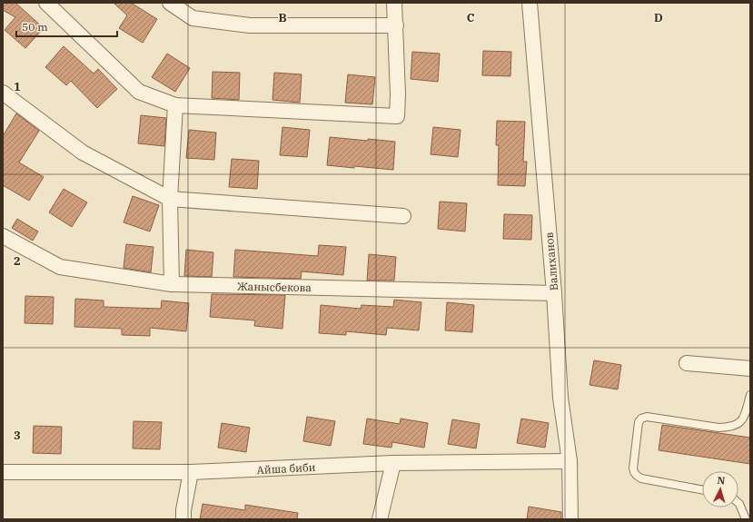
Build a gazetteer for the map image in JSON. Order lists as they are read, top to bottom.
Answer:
{
  "streets": {
    "street": ["Валиханов", "Жанысбекова", "Айша биби"]
  },
  "crossings": [
    ["Валиханов", "Жанысбекова"],
    ["Валиханов", "Айша биби"]
  ],
  "scale_bar": "50 m",
  "north": "top",
  "grid": {
    "columns": ["B", "C", "D"],
    "rows": ["1", "2", "3"]
  }
}
